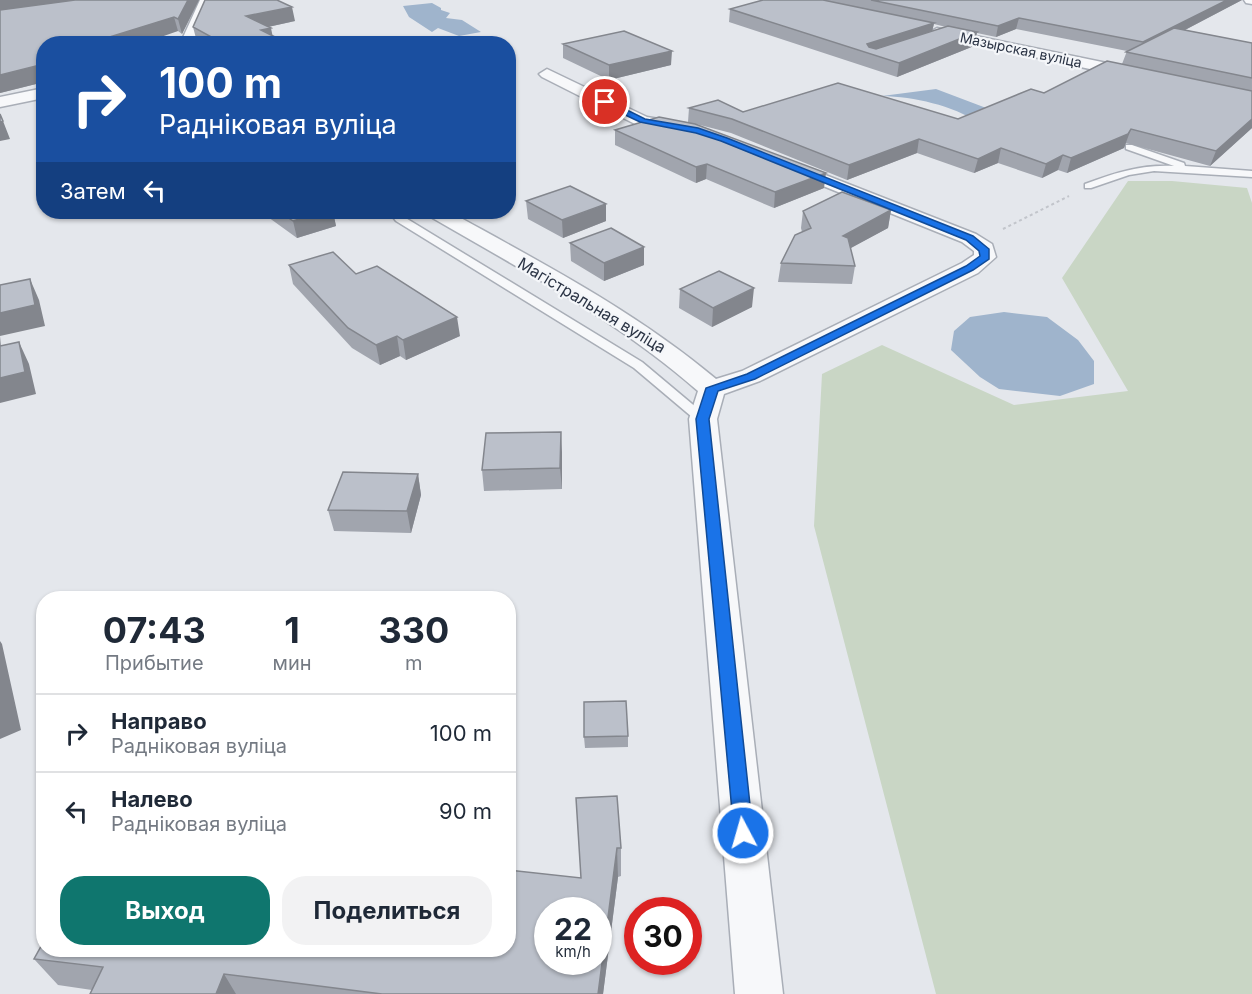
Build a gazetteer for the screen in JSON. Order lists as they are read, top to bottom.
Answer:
{
  "streets": {
    "street": ["Мазырская вуліца", "Магістральная вуліца"]
  },
  "page": {
    "turn": ["100 m", "Радніковая вуліца"],
    "then": "Затем",
    "eta": [
      "07:43",
      "Прибытие",
      "1",
      "мин",
      "330",
      "m"
    ],
    "list": [
      {
        "name": "Направо",
        "note": "Радніковая вуліца",
        "value": "100 m"
      },
      {
        "name": "Налево",
        "note": "Радніковая вуліца",
        "value": "90 m"
      }
    ],
    "buttons": ["Выход", "Поделиться"],
    "speed": "22 km/h",
    "limit": "30"
  }
}
